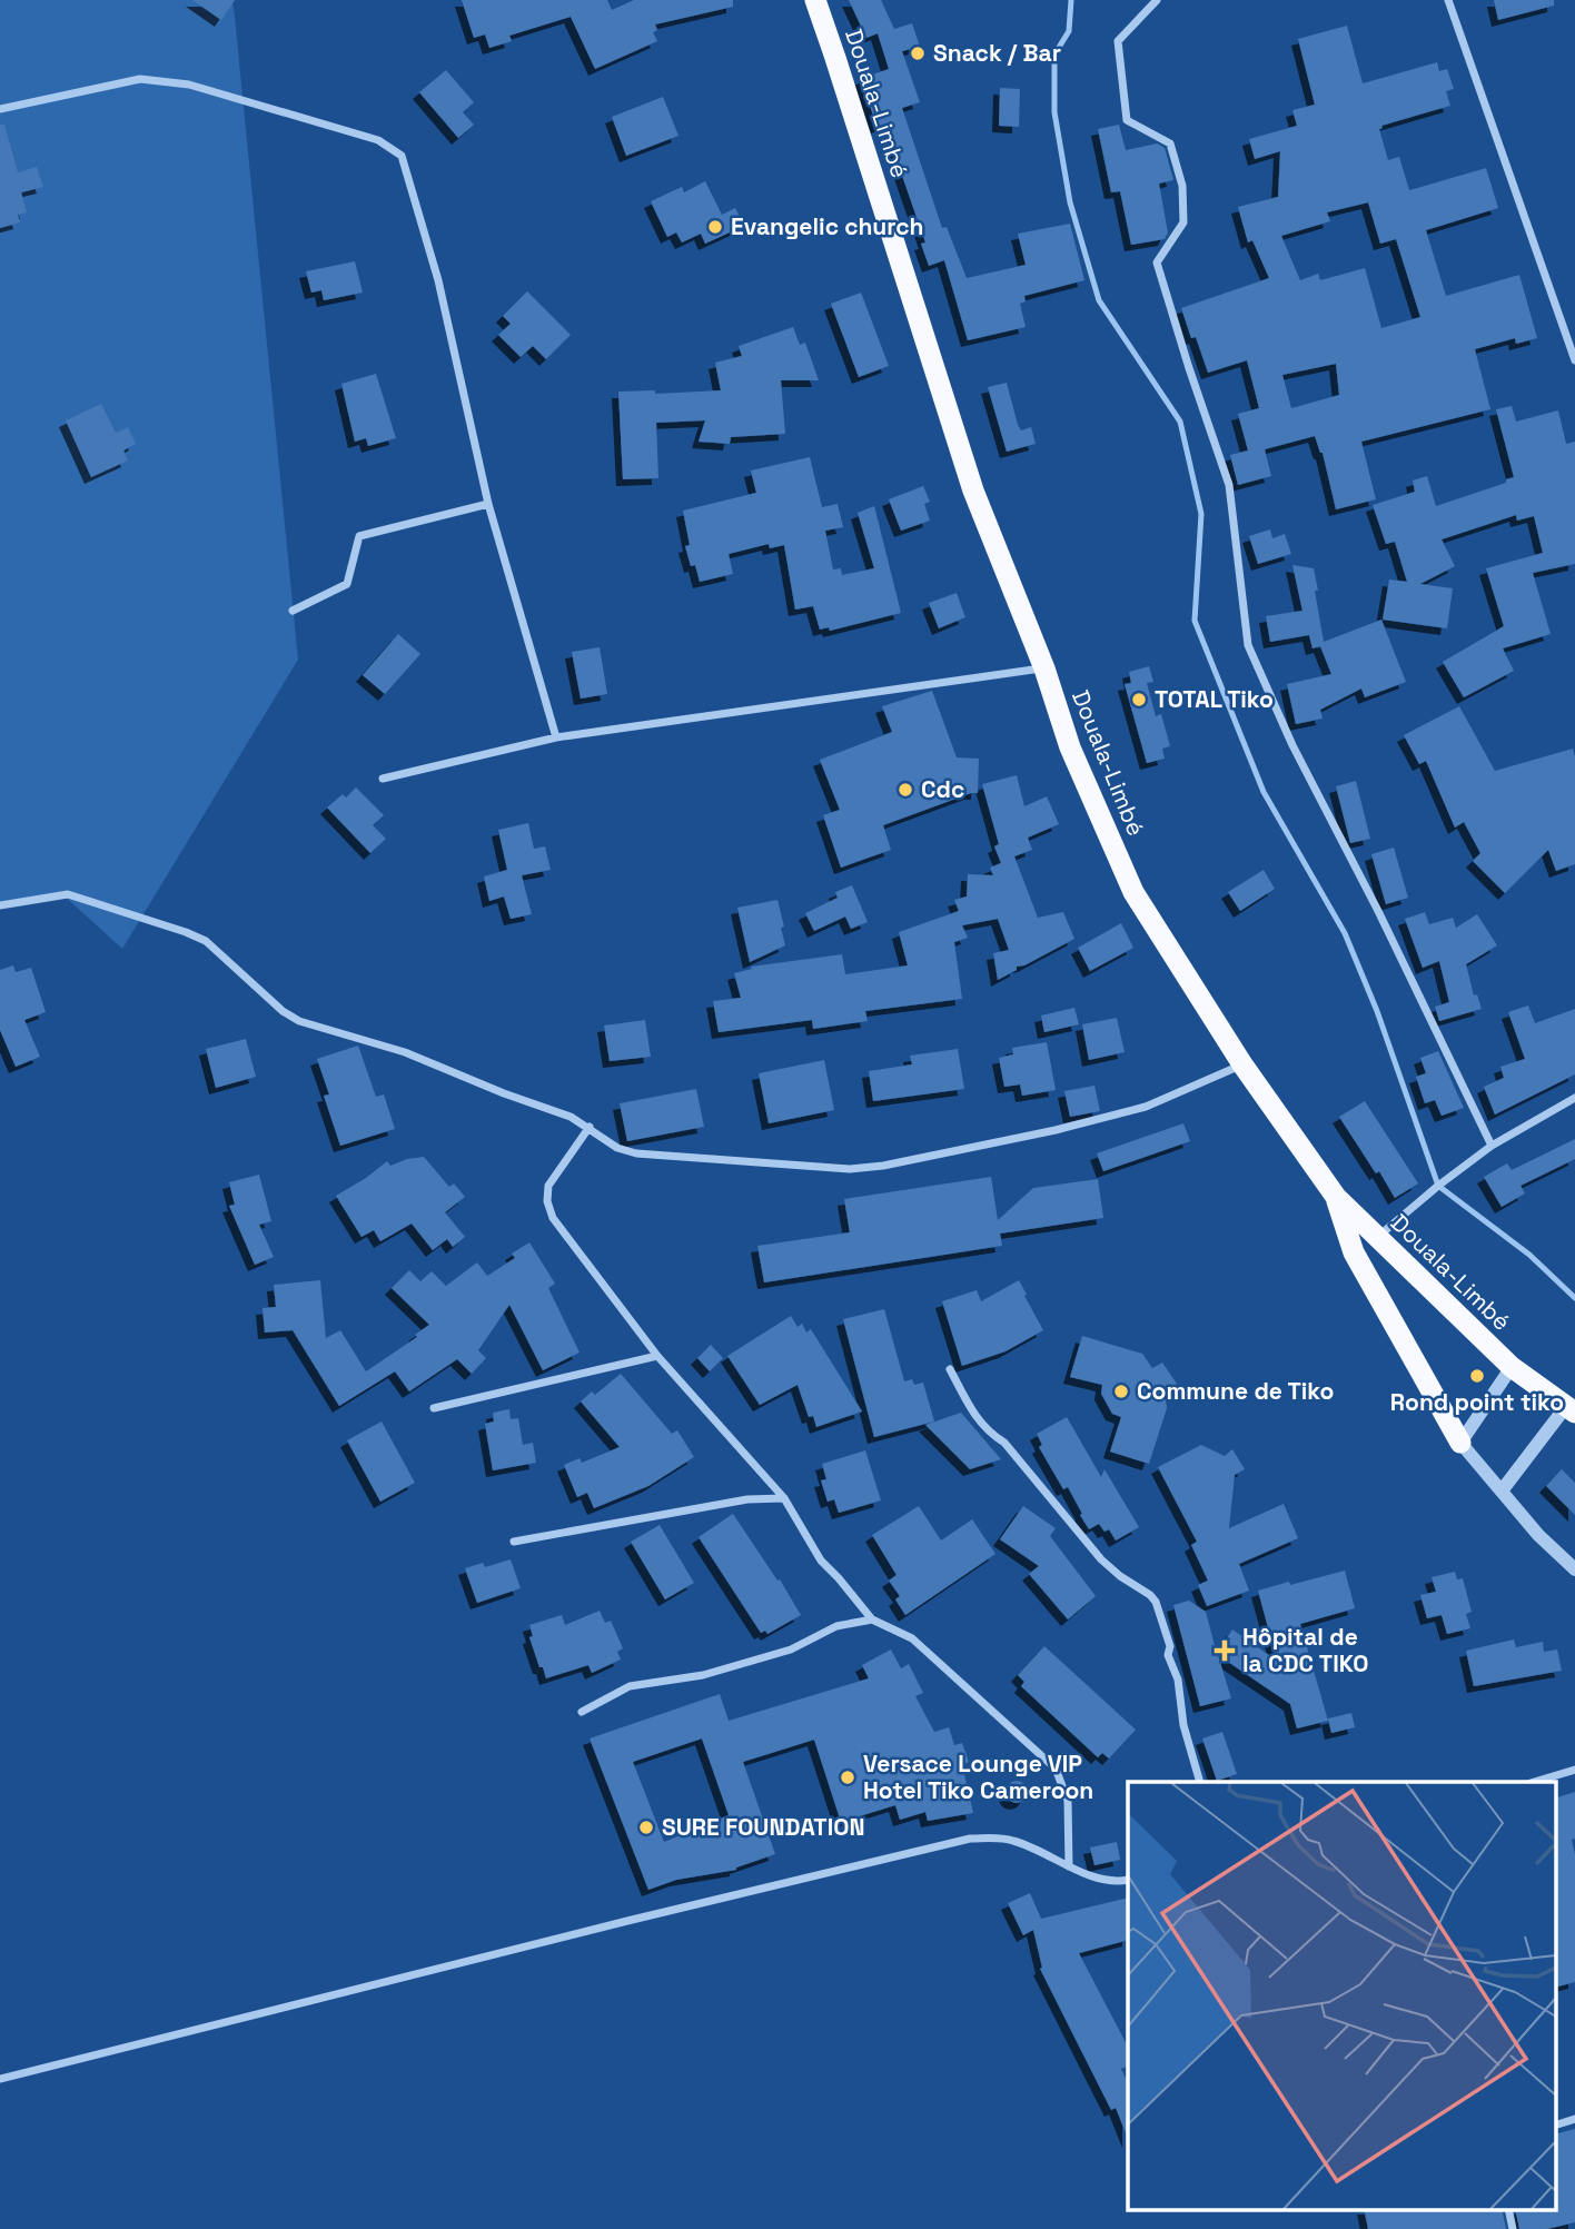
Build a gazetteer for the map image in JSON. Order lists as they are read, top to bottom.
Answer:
{
  "streets": {
    "highway": ["Douala-Limbé"]
  },
  "places": {
    "other": [
      "Snack / Bar",
      "Evangelic church",
      "TOTAL Tiko",
      "Cdc",
      "Rond point tiko",
      "Commune de Tiko",
      "Versace Lounge VIP Hotel Tiko Cameroon",
      "SURE FOUNDATION"
    ],
    "health": ["Hôpital de la CDC TIKO"]
  }
}
